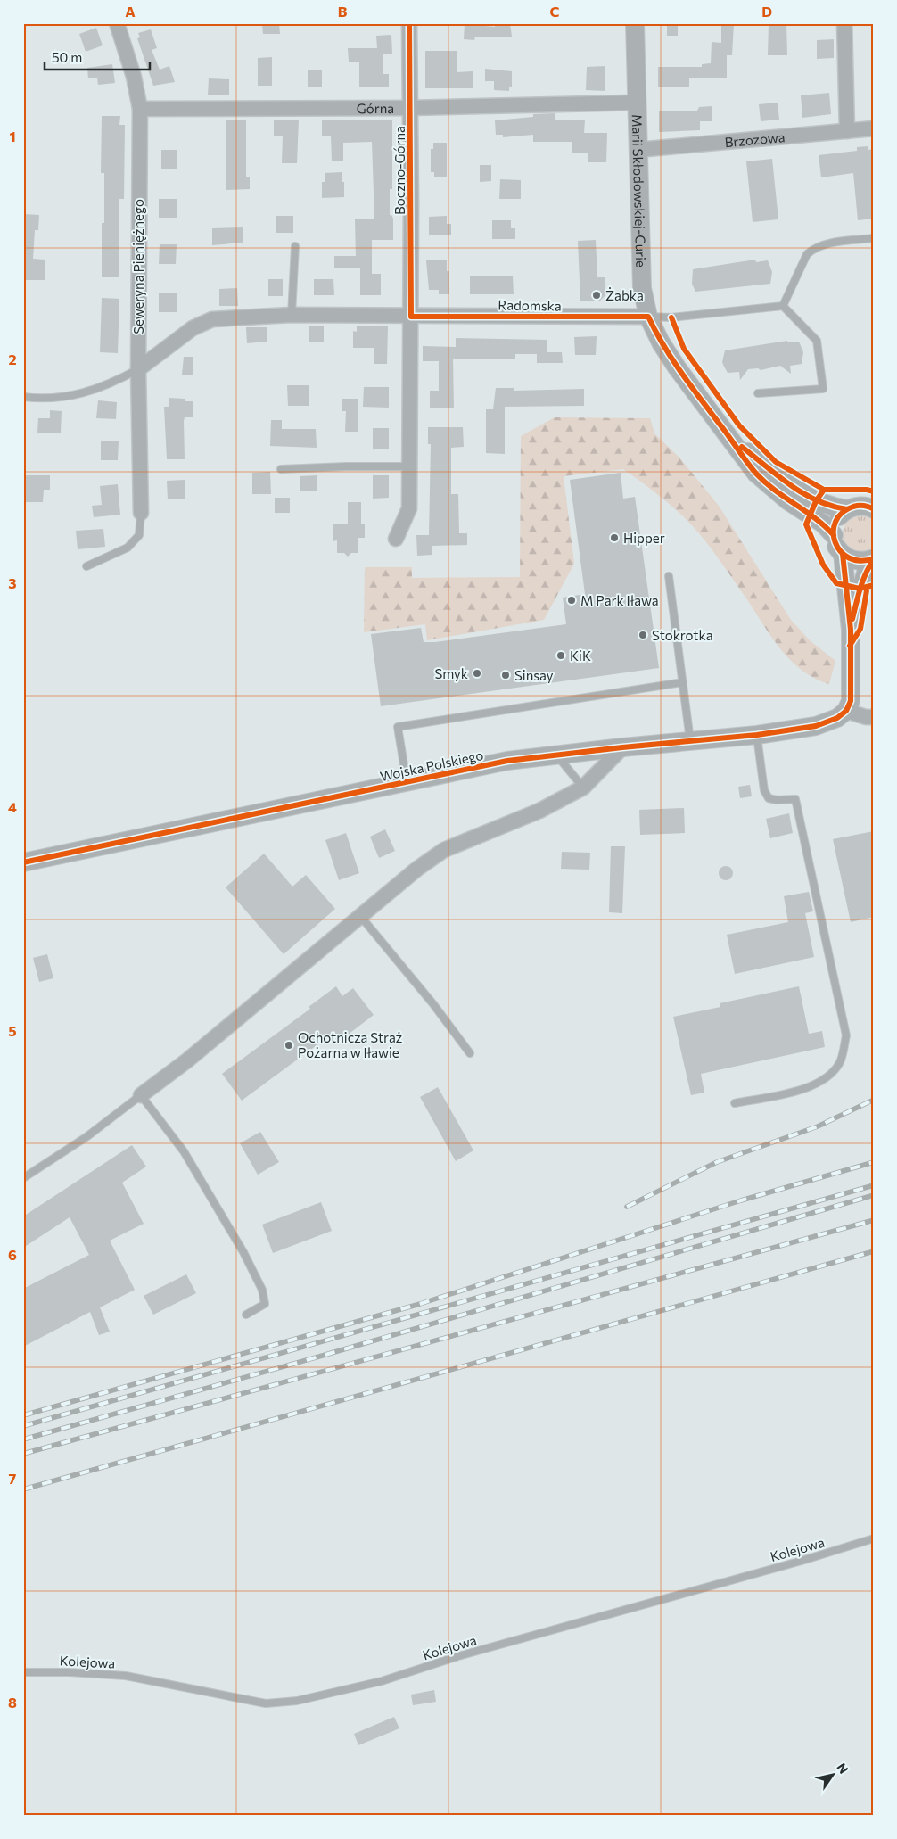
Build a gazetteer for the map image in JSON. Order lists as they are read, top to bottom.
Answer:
{
  "streets": {
    "street": [
      "Górna",
      "Brzozowa",
      "Boczno-Górna",
      "Marii Skłodowskiej-Curie",
      "Seweryna Pieniężnego",
      "Radomska",
      "Wojska Polskiego"
    ],
    "lane": ["Kolejowa"]
  },
  "crossings": [
    ["Górna", "Boczno-Górna"],
    ["Górna", "Marii Skłodowskiej-Curie"],
    ["Górna", "Seweryna Pieniężnego"],
    ["Brzozowa", "Marii Skłodowskiej-Curie"],
    ["Boczno-Górna", "Radomska"],
    ["Marii Skłodowskiej-Curie", "Radomska"],
    ["Seweryna Pieniężnego", "Radomska"]
  ],
  "places": [
    "Żabka",
    "Hipper",
    "M Park Iława",
    "Stokrotka",
    "KiK",
    "Smyk",
    "Sinsay",
    "Ochotnicza Straż Pożarna w Iławie"
  ],
  "scale_bar": "50 m",
  "north": "top right",
  "grid": {
    "columns": [
      "A",
      "B",
      "C",
      "D"
    ],
    "rows": [
      "1",
      "2",
      "3",
      "4",
      "5",
      "6",
      "7",
      "8"
    ]
  }
}
